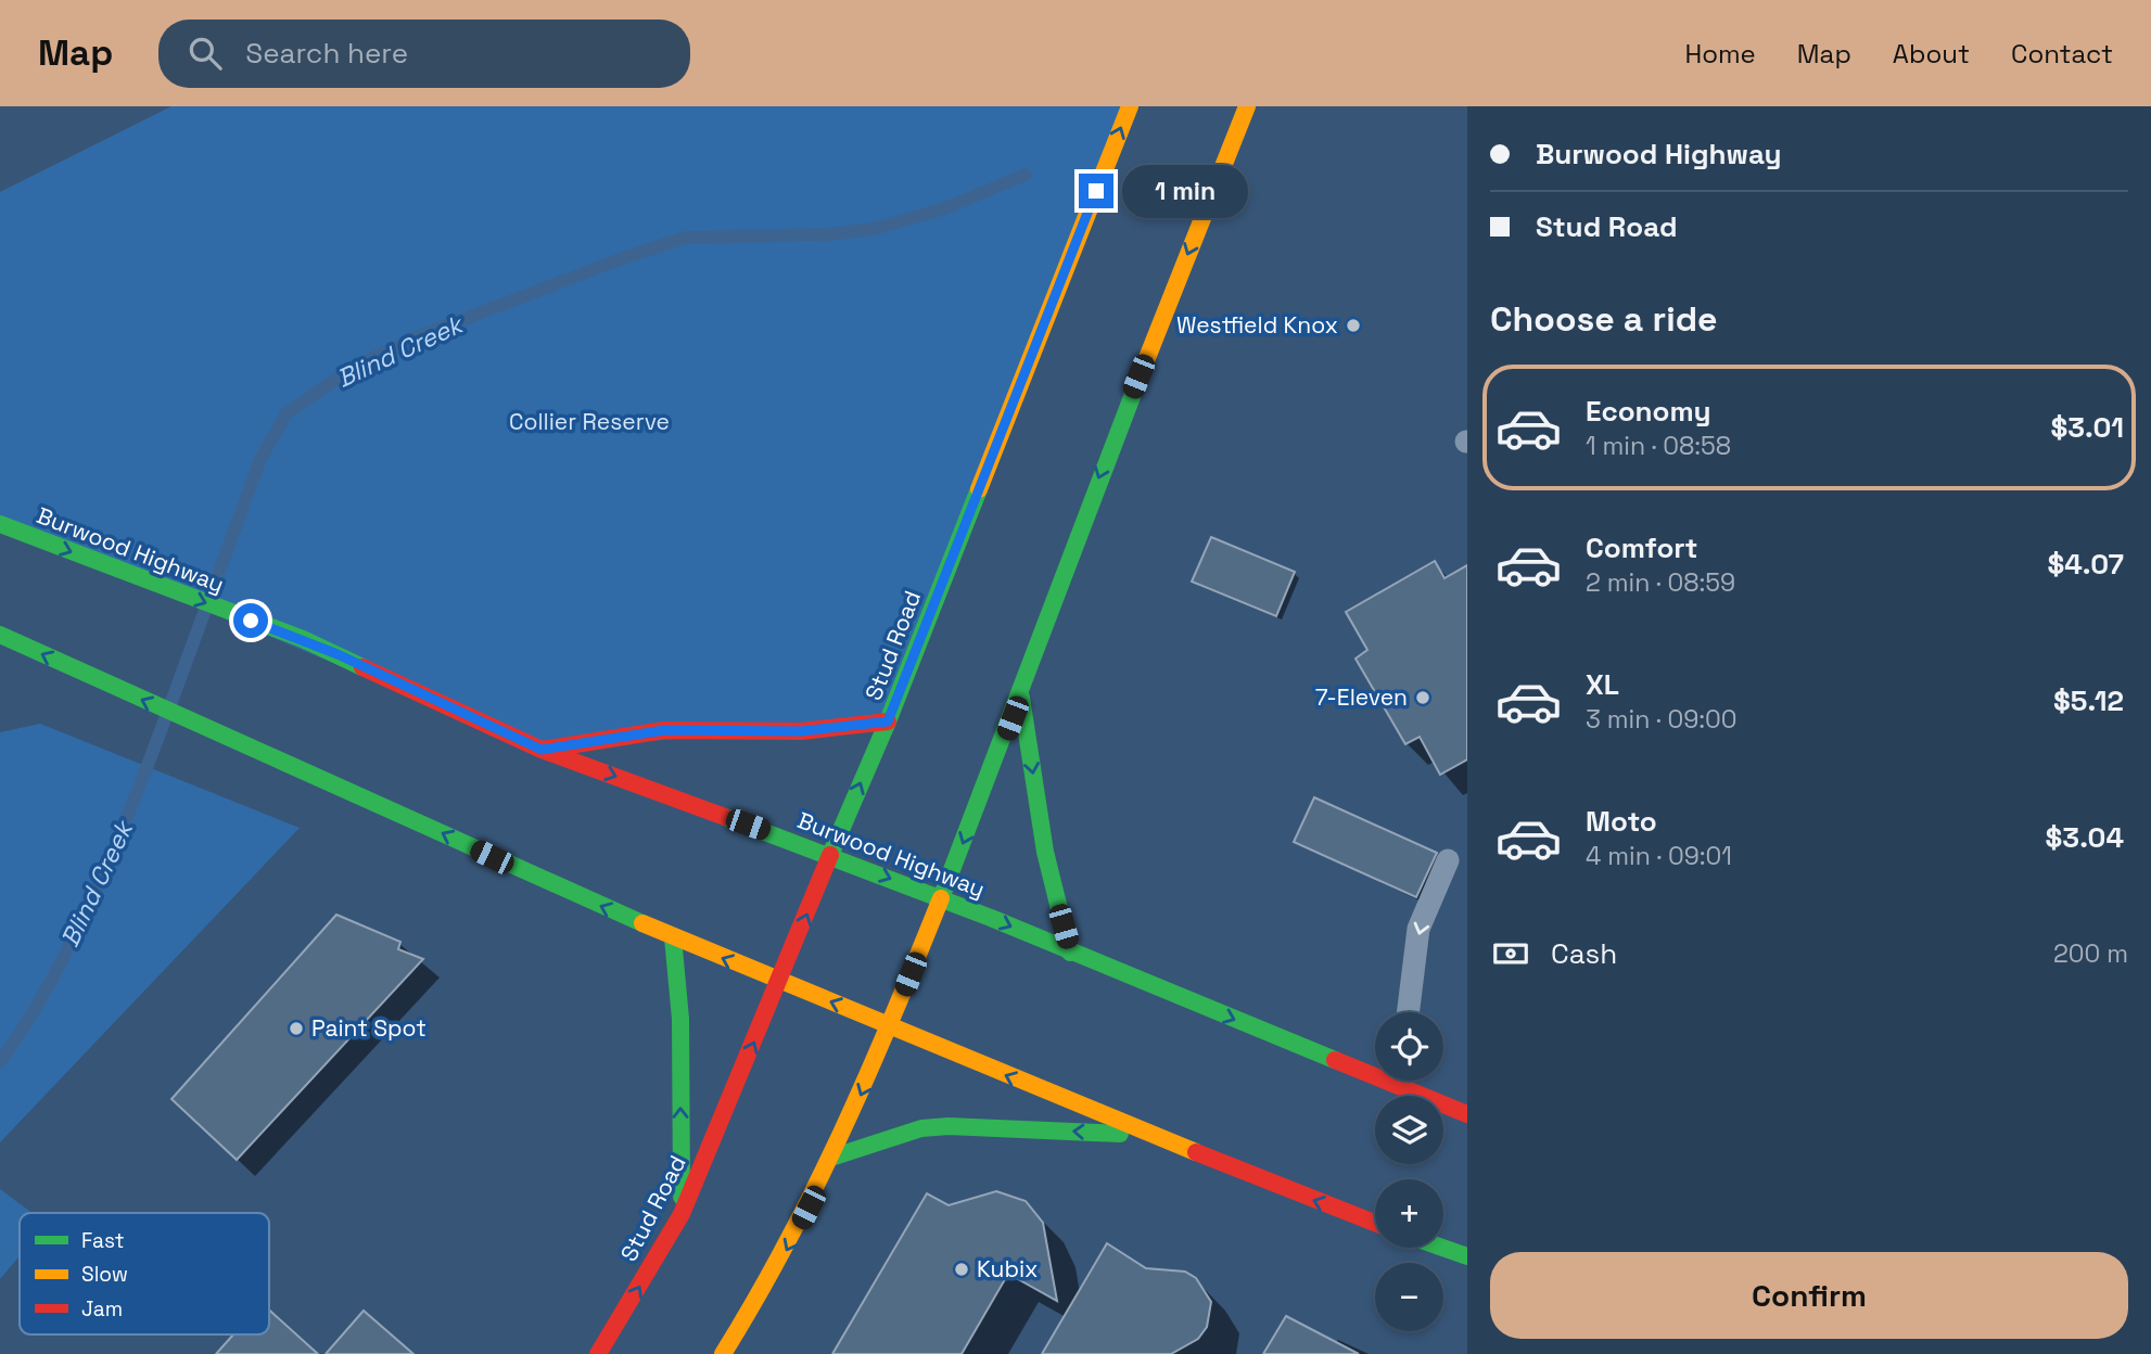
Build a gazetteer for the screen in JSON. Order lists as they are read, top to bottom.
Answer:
{
  "streets": {
    "main road": ["Burwood Highway", "Stud Road"]
  },
  "crossings": [
    ["Burwood Highway", "Stud Road"]
  ],
  "water": ["Blind Creek"],
  "parks": ["Collier Reserve"],
  "places": [
    "Westfield Knox",
    "7-Eleven",
    "Paint Spot",
    "Kubix"
  ],
  "legend": ["Fast", "Slow", "Jam"],
  "page": {
    "header": "Map",
    "search": "Search here",
    "nav": [
      "Home",
      "Map",
      "About",
      "Contact"
    ],
    "banner": ["Burwood Highway", "Stud Road"],
    "bubble": "1 min",
    "heading": "Choose a ride",
    "list": [
      {
        "name": "Economy",
        "note": "1 min · 08:58",
        "value": "$3.01"
      },
      {
        "name": "Comfort",
        "note": "2 min · 08:59",
        "value": "$4.07"
      },
      {
        "name": "XL",
        "note": "3 min · 09:00",
        "value": "$5.12"
      },
      {
        "name": "Moto",
        "note": "4 min · 09:01",
        "value": "$3.04"
      }
    ],
    "pay": ["Cash", "200 m"],
    "map_buttons": ["+", "−"],
    "buttons": "Confirm"
  }
}
